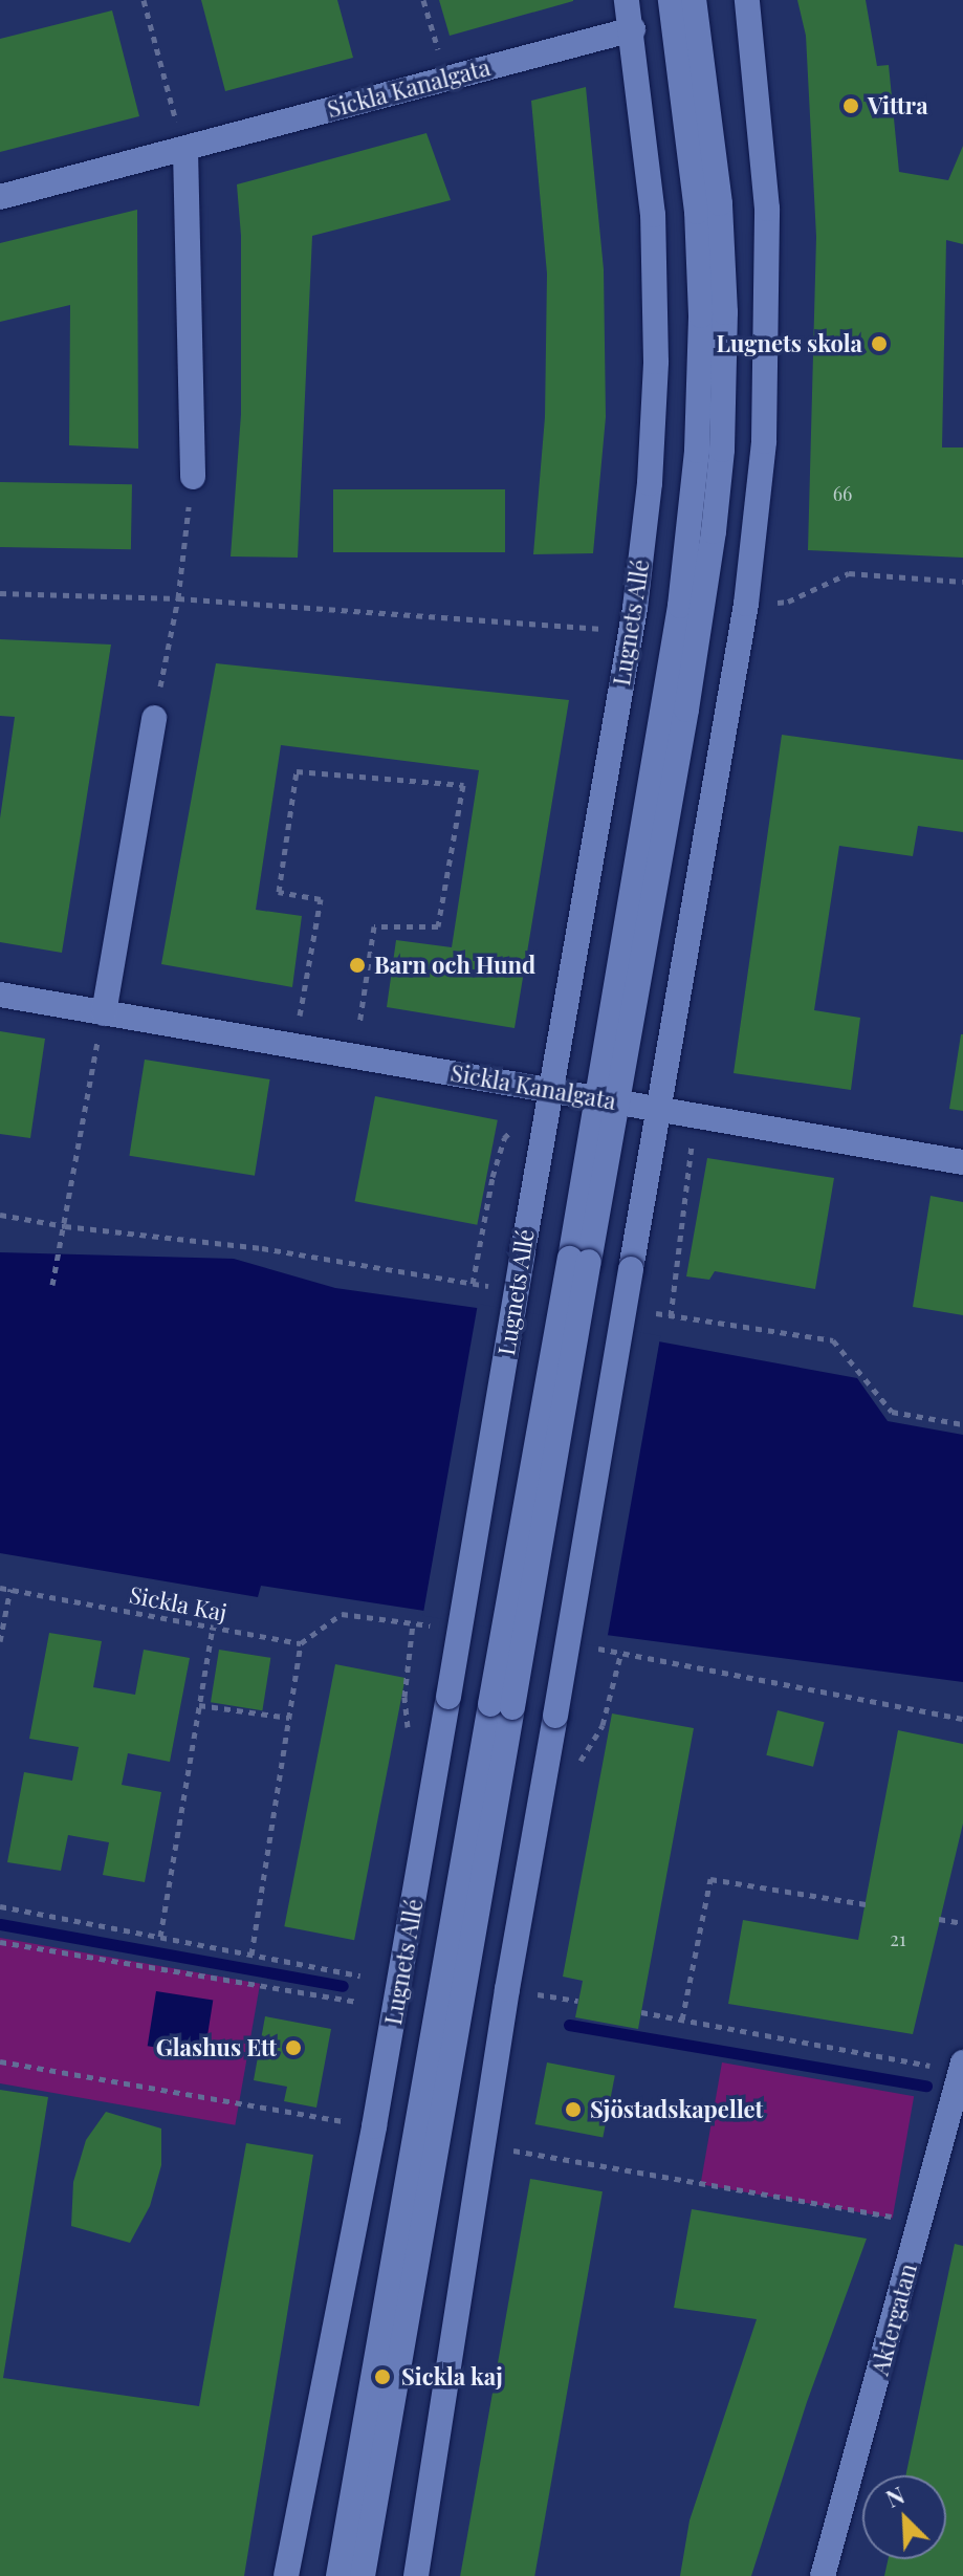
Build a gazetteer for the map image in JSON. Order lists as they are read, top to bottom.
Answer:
{
  "streets": {
    "street": ["Sickla Kanalgata", "Lugnets Allé", "Aktergatan"],
    "path": ["Sickla Kaj"]
  },
  "crossings": [
    ["Sickla Kanalgata", "Lugnets Allé"]
  ],
  "places": [
    "Vittra",
    "Lugnets skola",
    "Barn och Hund",
    "Glashus Ett",
    "Sjöstadskapellet",
    "Sickla kaj"
  ],
  "house_numbers": ["66", "21"],
  "north": "top left"
}
